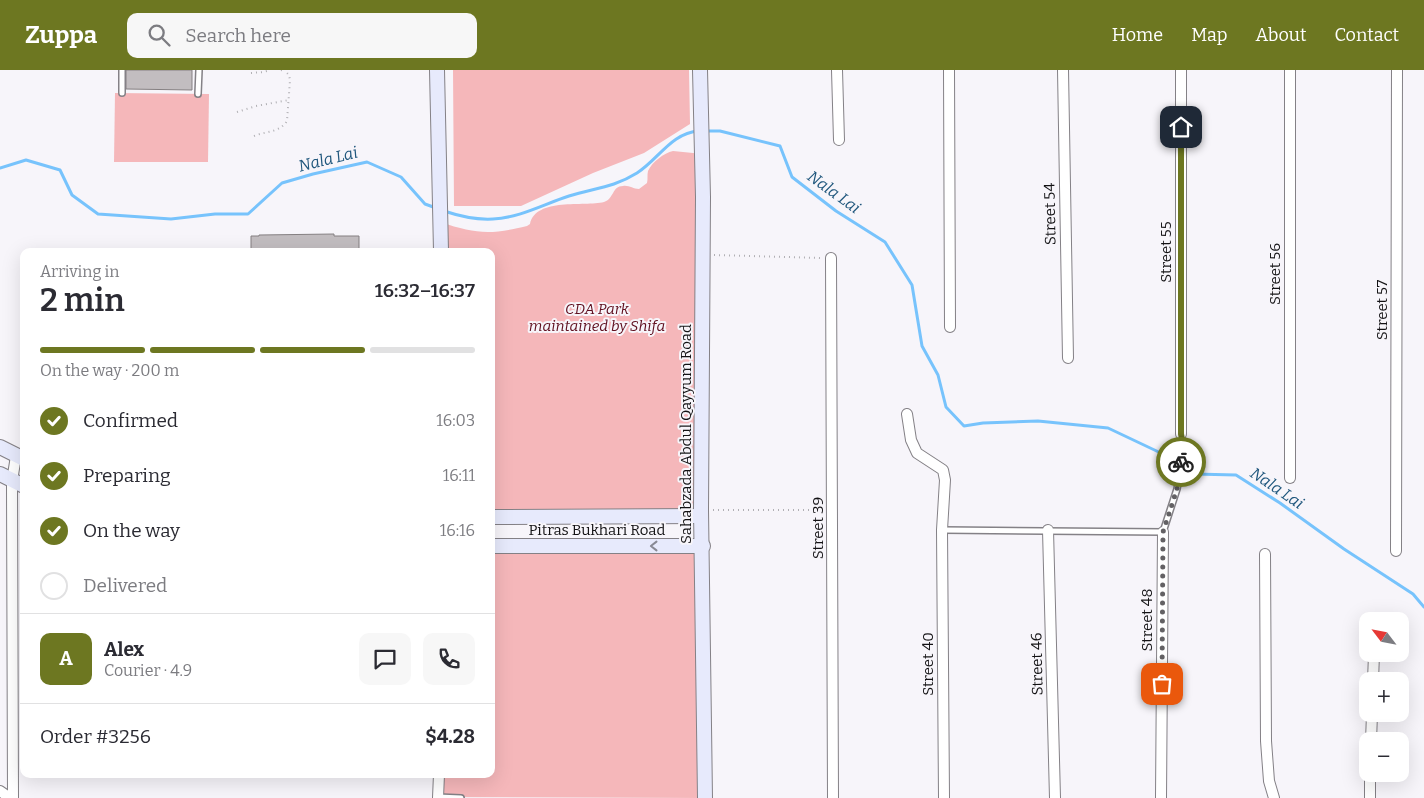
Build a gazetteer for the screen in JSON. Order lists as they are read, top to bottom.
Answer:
{
  "streets": {
    "street": [
      "Street 54",
      "Street 55",
      "Street 56",
      "Street 57",
      "Sahabzada Abdul Qayyum Road",
      "Street 39",
      "Pitras Bukhari Road",
      "Street 48",
      "Street 40",
      "Street 46"
    ]
  },
  "crossings": [
    ["Sahabzada Abdul Qayyum Road", "Pitras Bukhari Road"]
  ],
  "water": ["Nala Lai"],
  "parks": ["CDA Park maintained by Shifa"],
  "north": "top left",
  "page": {
    "header": "Zuppa",
    "search": "Search here",
    "nav": [
      "Home",
      "Map",
      "About",
      "Contact"
    ],
    "heading": ["2 min", "Arriving in", "16:32–16:37"],
    "panel": [
      "Alex",
      "Courier · 4.9",
      "Order #3256",
      "$4.28"
    ],
    "bar": "On the way · 200 m",
    "list": [
      ["Confirmed", "16:03"],
      ["Preparing", "16:11"],
      ["On the way", "16:16"],
      "Delivered"
    ],
    "map_buttons": ["+", "−"],
    "round": "A"
  }
}
